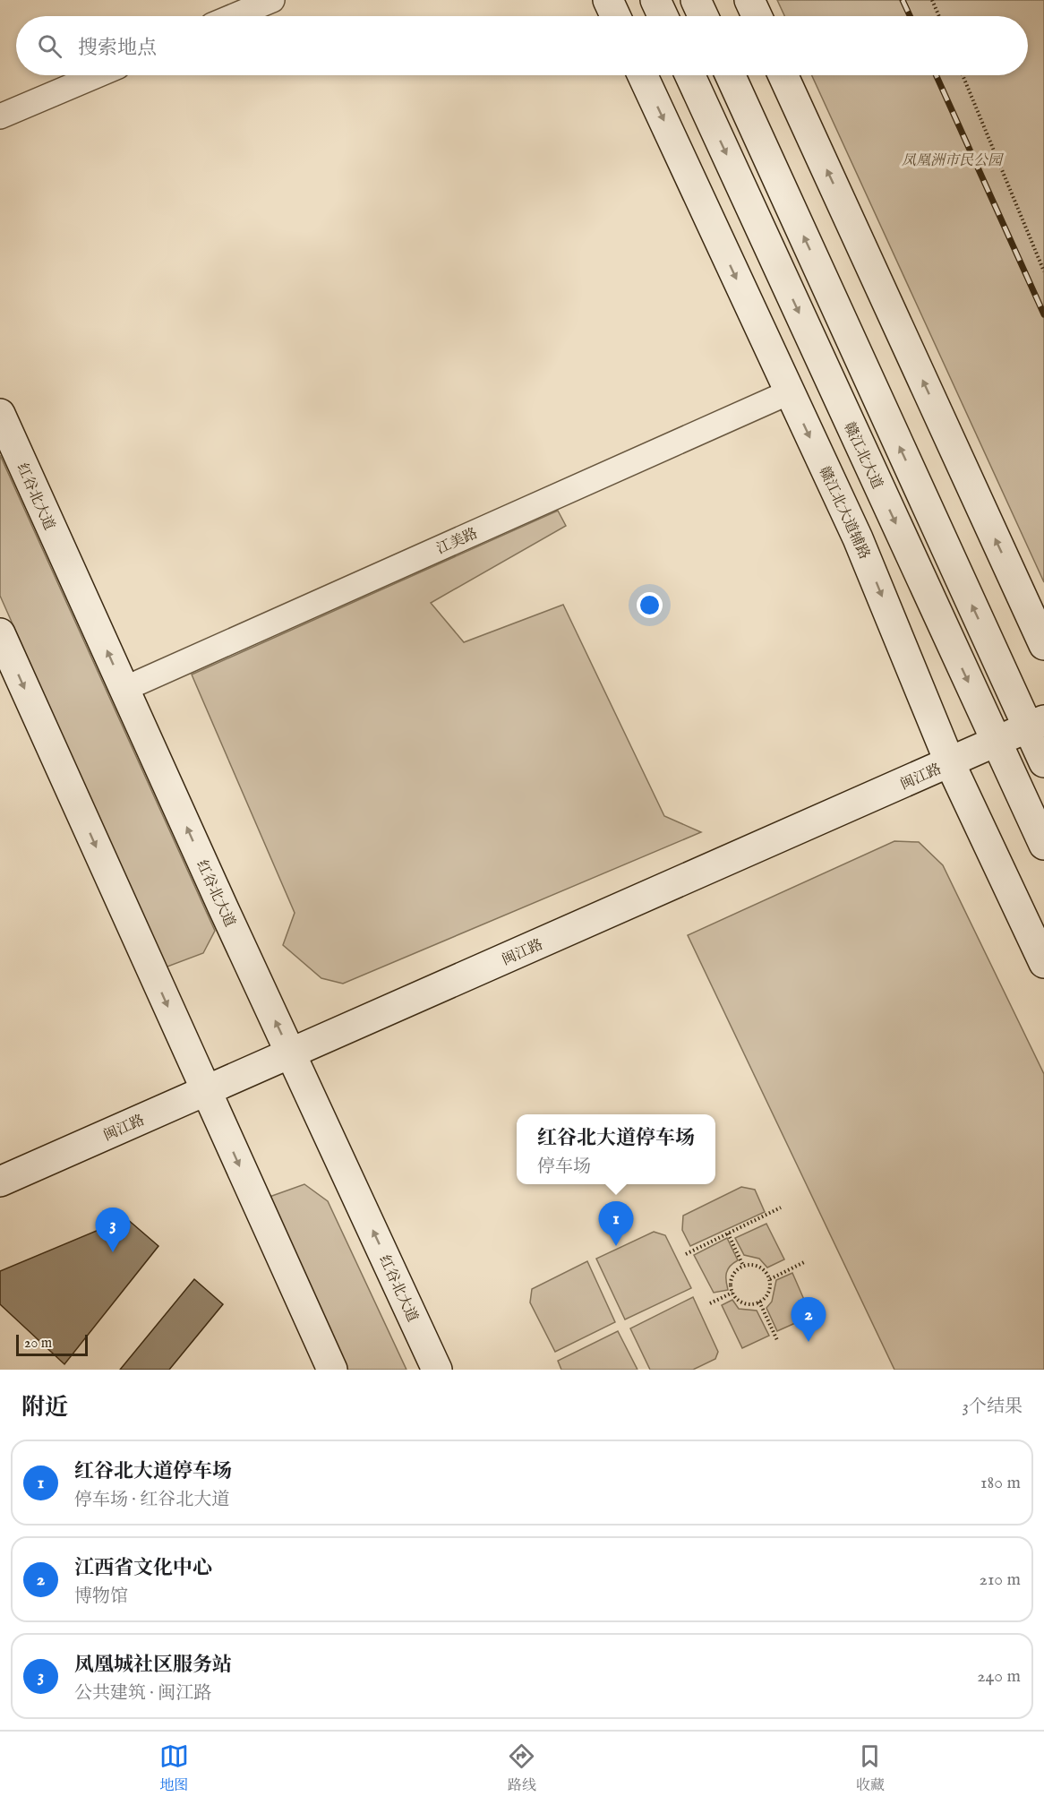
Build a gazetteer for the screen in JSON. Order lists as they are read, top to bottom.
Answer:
{
  "streets": {
    "main road": [
      "赣江北大道",
      "红谷北大道",
      "赣江北大道辅路",
      "闽江路"
    ],
    "street": ["江美路"]
  },
  "crossings": [
    ["赣江北大道", "闽江路"],
    ["红谷北大道", "江美路"],
    ["红谷北大道", "闽江路"],
    ["赣江北大道辅路", "江美路"],
    ["赣江北大道辅路", "闽江路"]
  ],
  "parks": ["凤凰洲市民公园"],
  "scale_bar": "20 m",
  "page": {
    "search": "搜索地点",
    "popup": ["红谷北大道停车场", "停车场"],
    "pins": ["1", "3", "2"],
    "scale": "20 m",
    "heading": ["附近", "3个结果"],
    "list": [
      {
        "mark": "1",
        "name": "红谷北大道停车场",
        "note": "停车场 · 红谷北大道",
        "value": "180 m"
      },
      {
        "mark": "2",
        "name": "江西省文化中心",
        "note": "博物馆",
        "value": "210 m"
      },
      {
        "mark": "3",
        "name": "凤凰城社区服务站",
        "note": "公共建筑 · 闽江路",
        "value": "240 m"
      }
    ],
    "nav": ["地图", "路线", "收藏"]
  }
}
